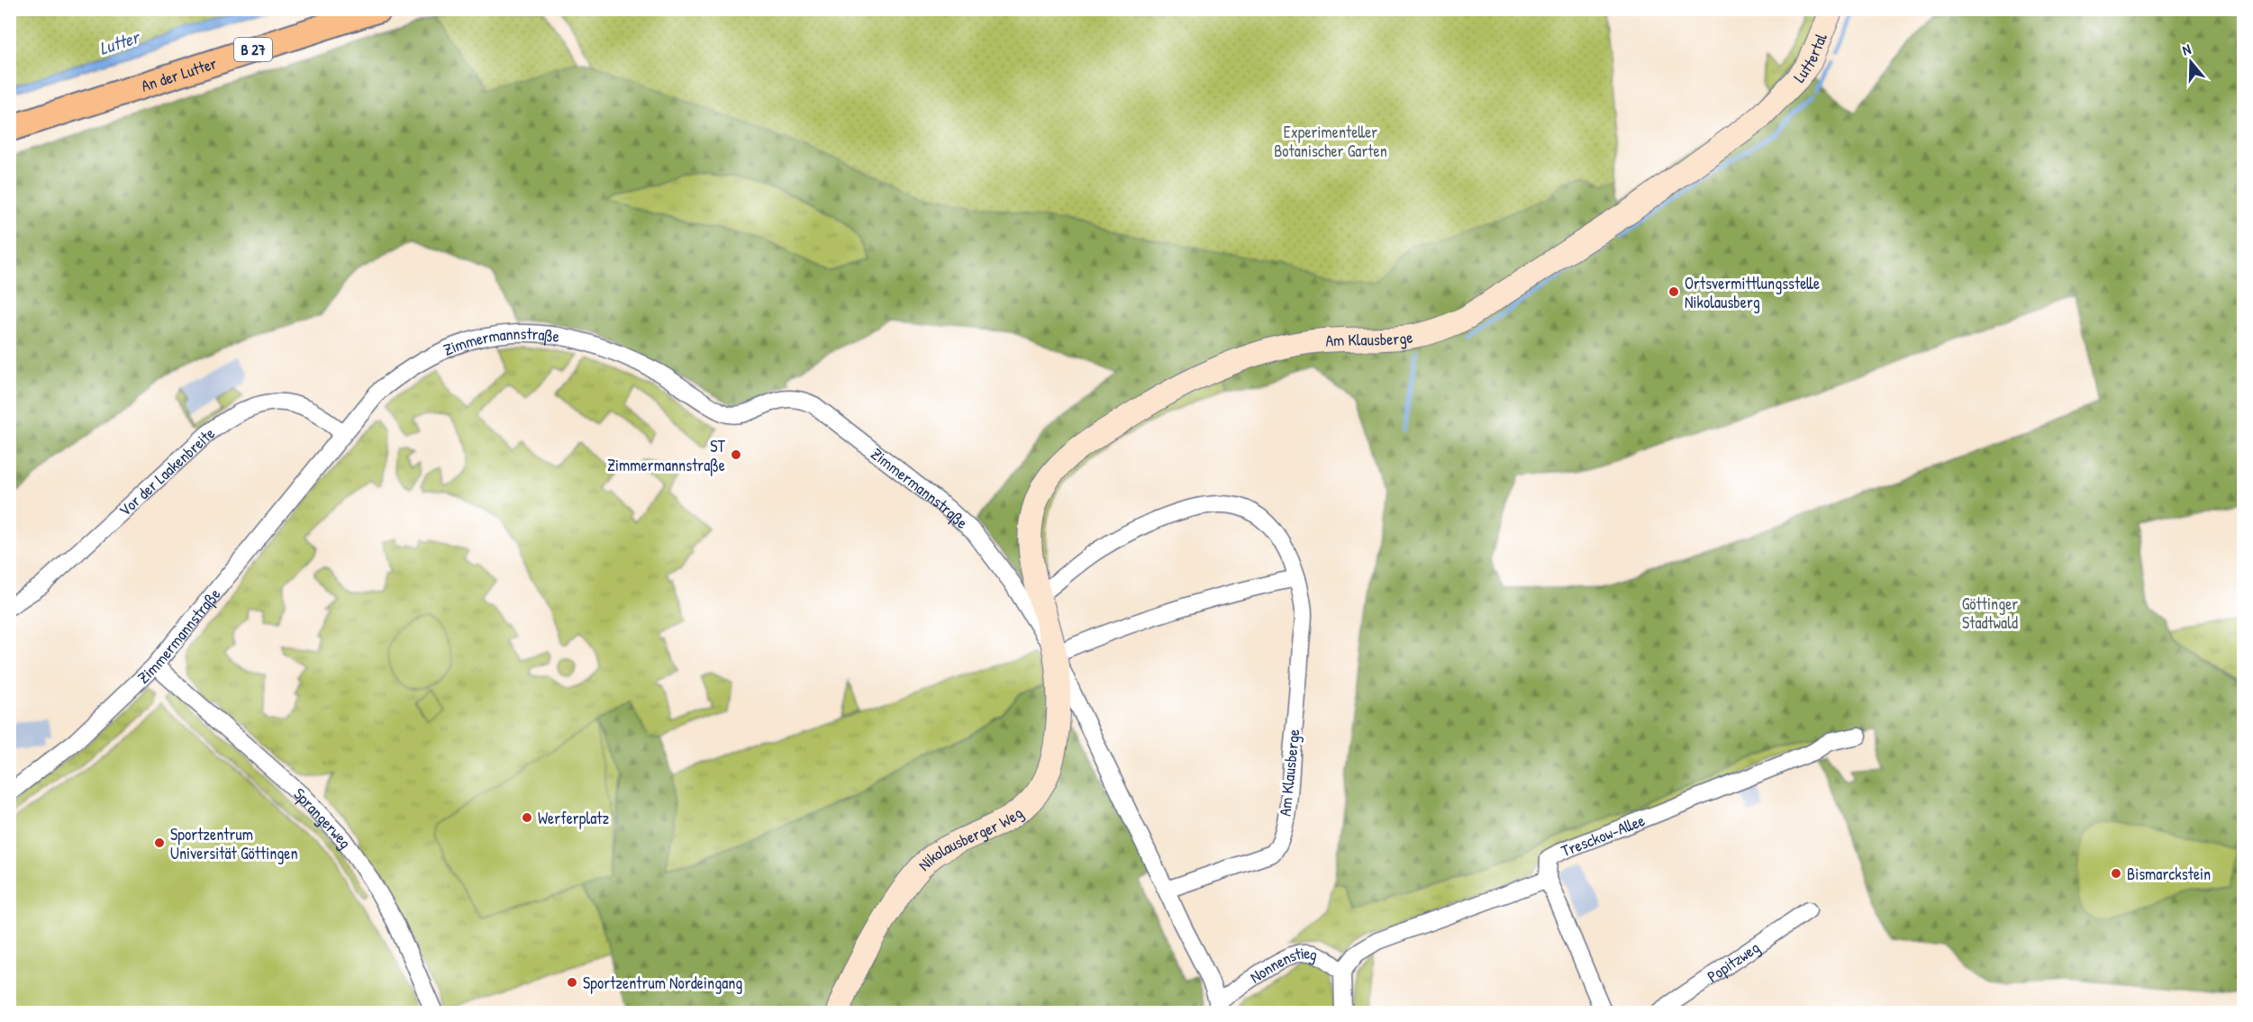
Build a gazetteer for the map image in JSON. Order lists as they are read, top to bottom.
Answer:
{
  "streets": {
    "main road": ["B 27", "An der Lutter"],
    "street": [
      "Luttertal",
      "Am Klausberge",
      "Zimmermannstraße",
      "Vor der Laakenbreite",
      "Sprangerweg",
      "Tresckow-Allee",
      "Nikolausberger Weg",
      "Popitzweg",
      "Nonnenstieg"
    ]
  },
  "crossings": [
    ["Luttertal", "Am Klausberge"],
    ["Am Klausberge", "Zimmermannstraße"],
    ["Am Klausberge", "Nikolausberger Weg"],
    ["Am Klausberge", "Nonnenstieg"],
    ["Zimmermannstraße", "Vor der Laakenbreite"],
    ["Zimmermannstraße", "Sprangerweg"],
    ["Zimmermannstraße", "Nikolausberger Weg"]
  ],
  "water": ["Lutter"],
  "parks": ["Experimenteller Botanischer Garten", "Göttinger Stadtwald"],
  "places": [
    "Ortsvermittlungsstelle Nikolausberg",
    "ST Zimmermannstraße",
    "Werferplatz",
    "Sportzentrum Universität Göttingen",
    "Bismarckstein",
    "Sportzentrum Nordeingang"
  ],
  "north": "top"
}
